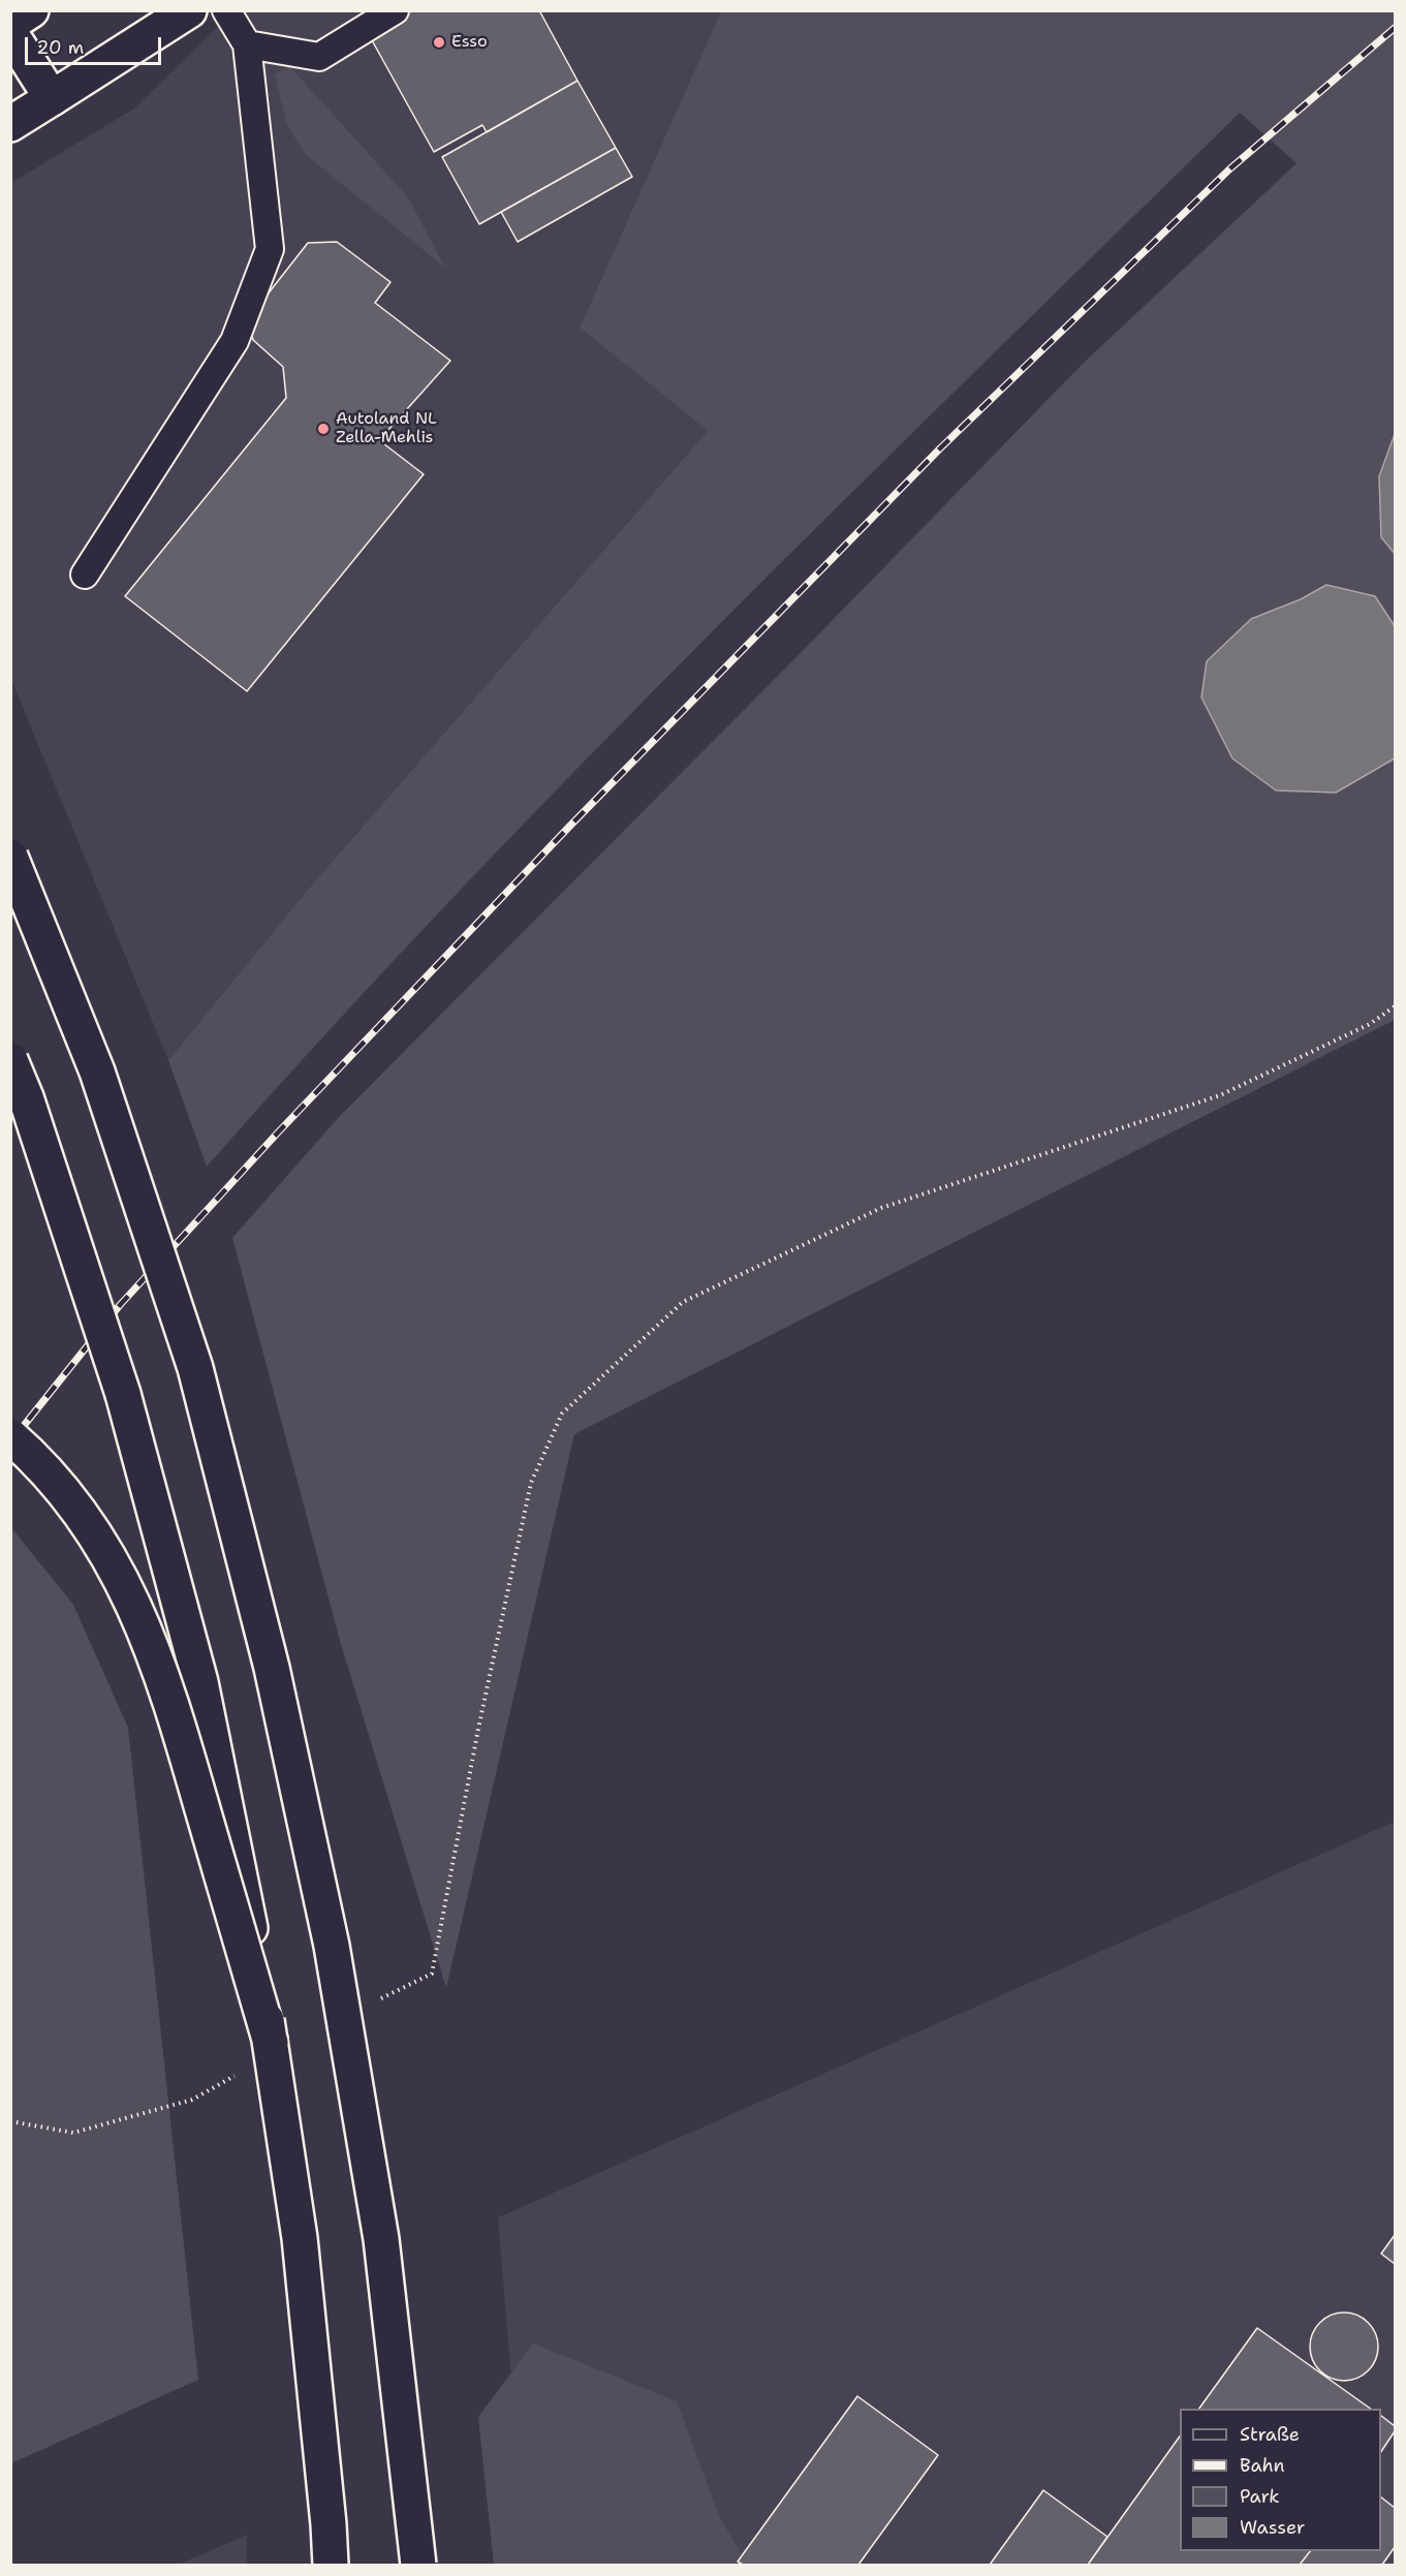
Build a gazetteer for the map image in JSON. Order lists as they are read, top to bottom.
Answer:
{
  "places": ["Esso", "Autoland NL Zella-Mehlis"],
  "legend": [
    "Straße",
    "Bahn",
    "Park",
    "Wasser"
  ],
  "scale_bar": "20 m"
}
